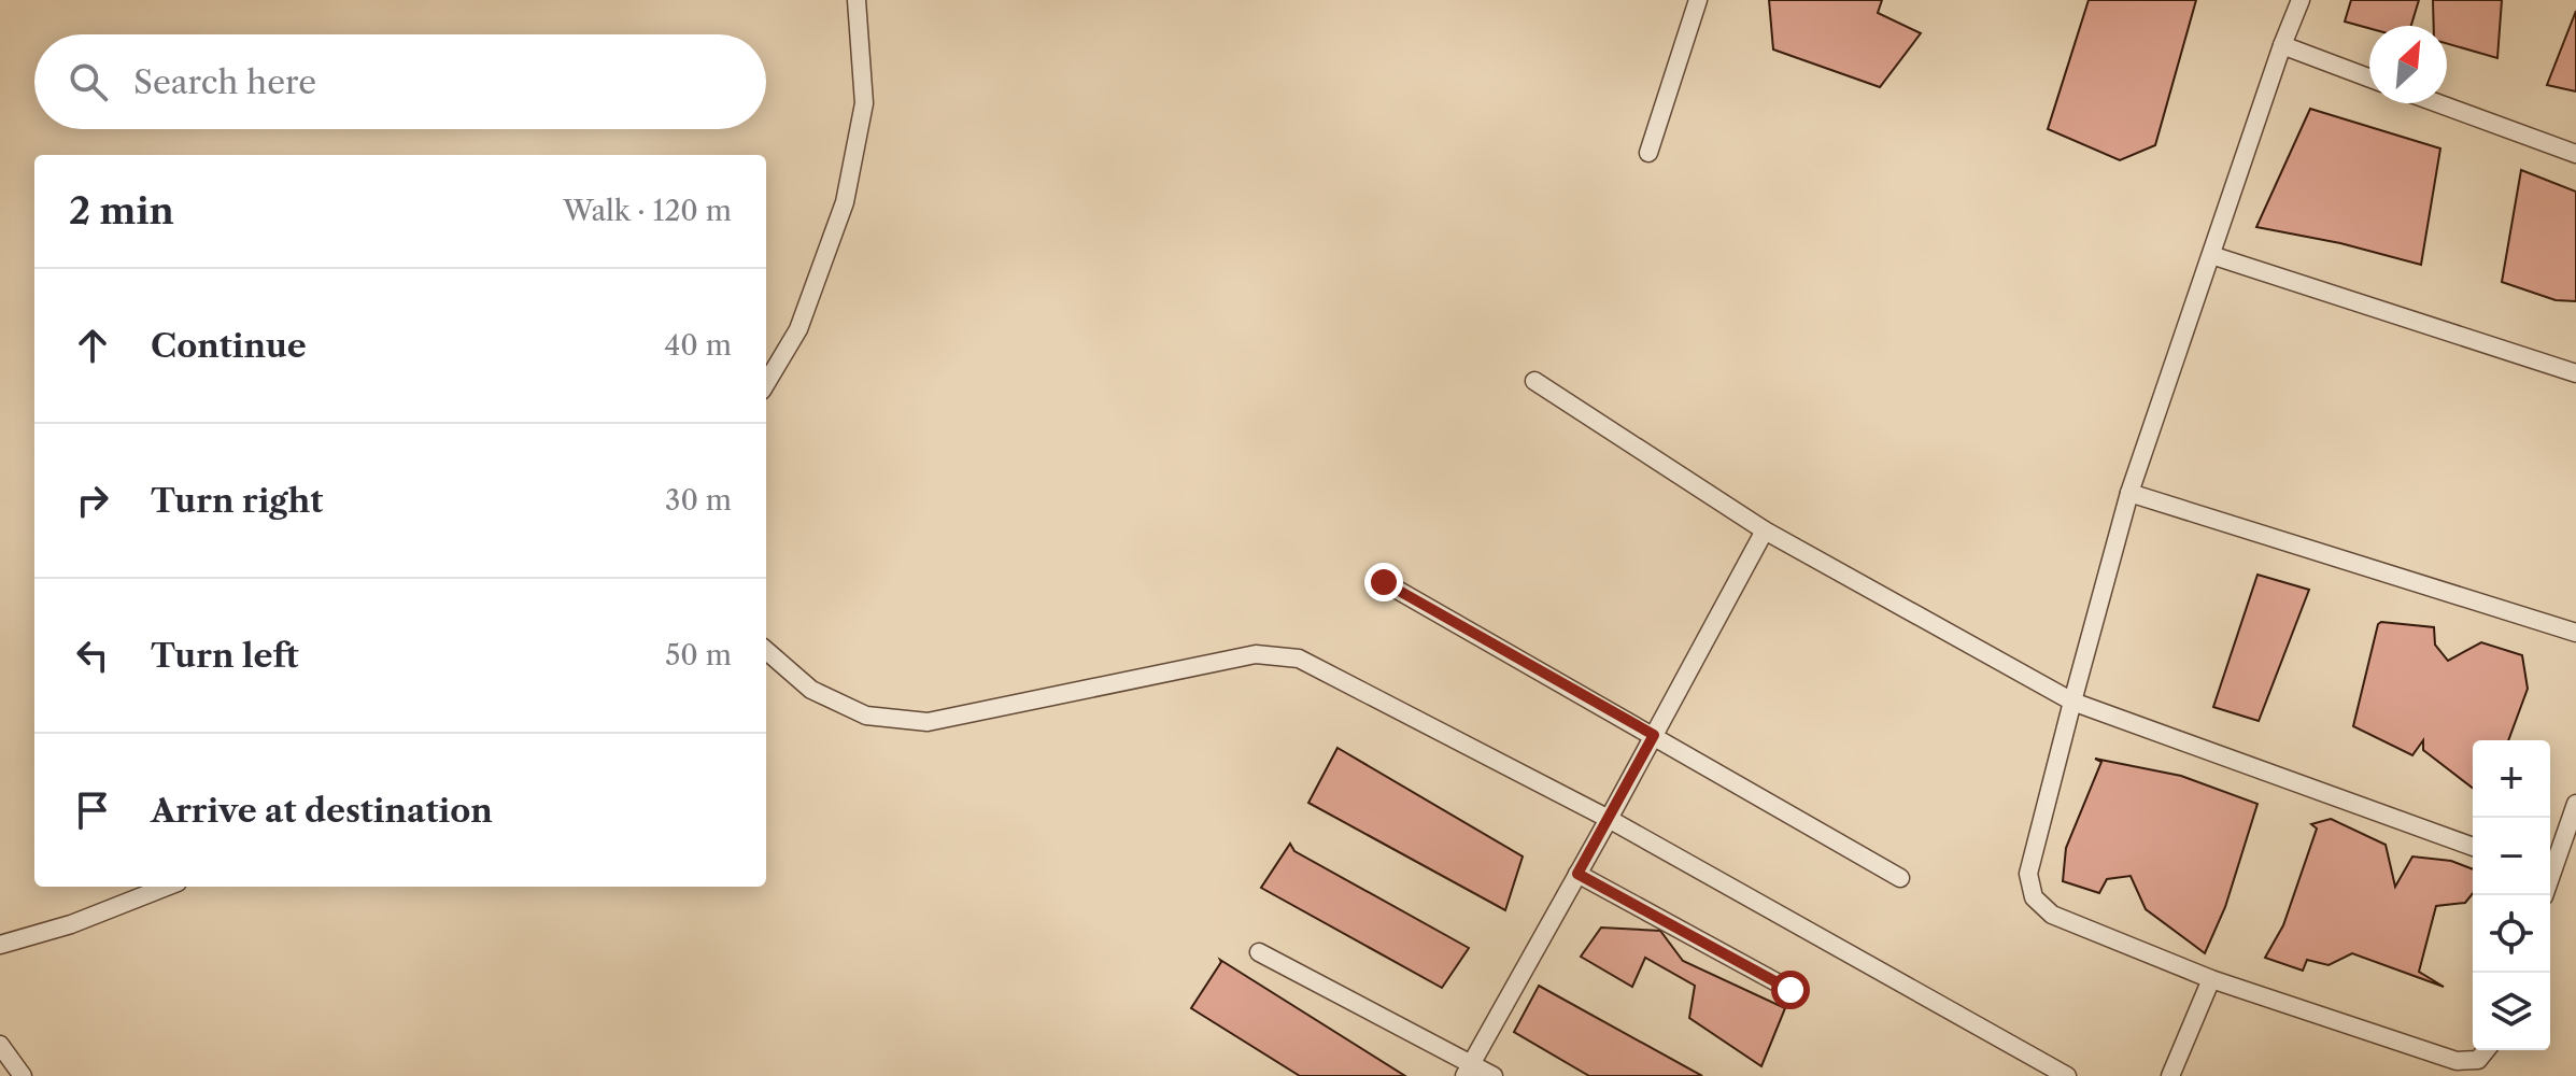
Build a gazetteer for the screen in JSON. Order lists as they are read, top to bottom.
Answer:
{
  "north": "top right",
  "page": {
    "search": "Search here",
    "heading": ["2 min", "Walk · 120 m"],
    "list": [
      ["Continue", "40 m"],
      ["Turn right", "30 m"],
      ["Turn left", "50 m"],
      "Arrive at destination"
    ],
    "map_buttons": ["+", "−"]
  }
}
